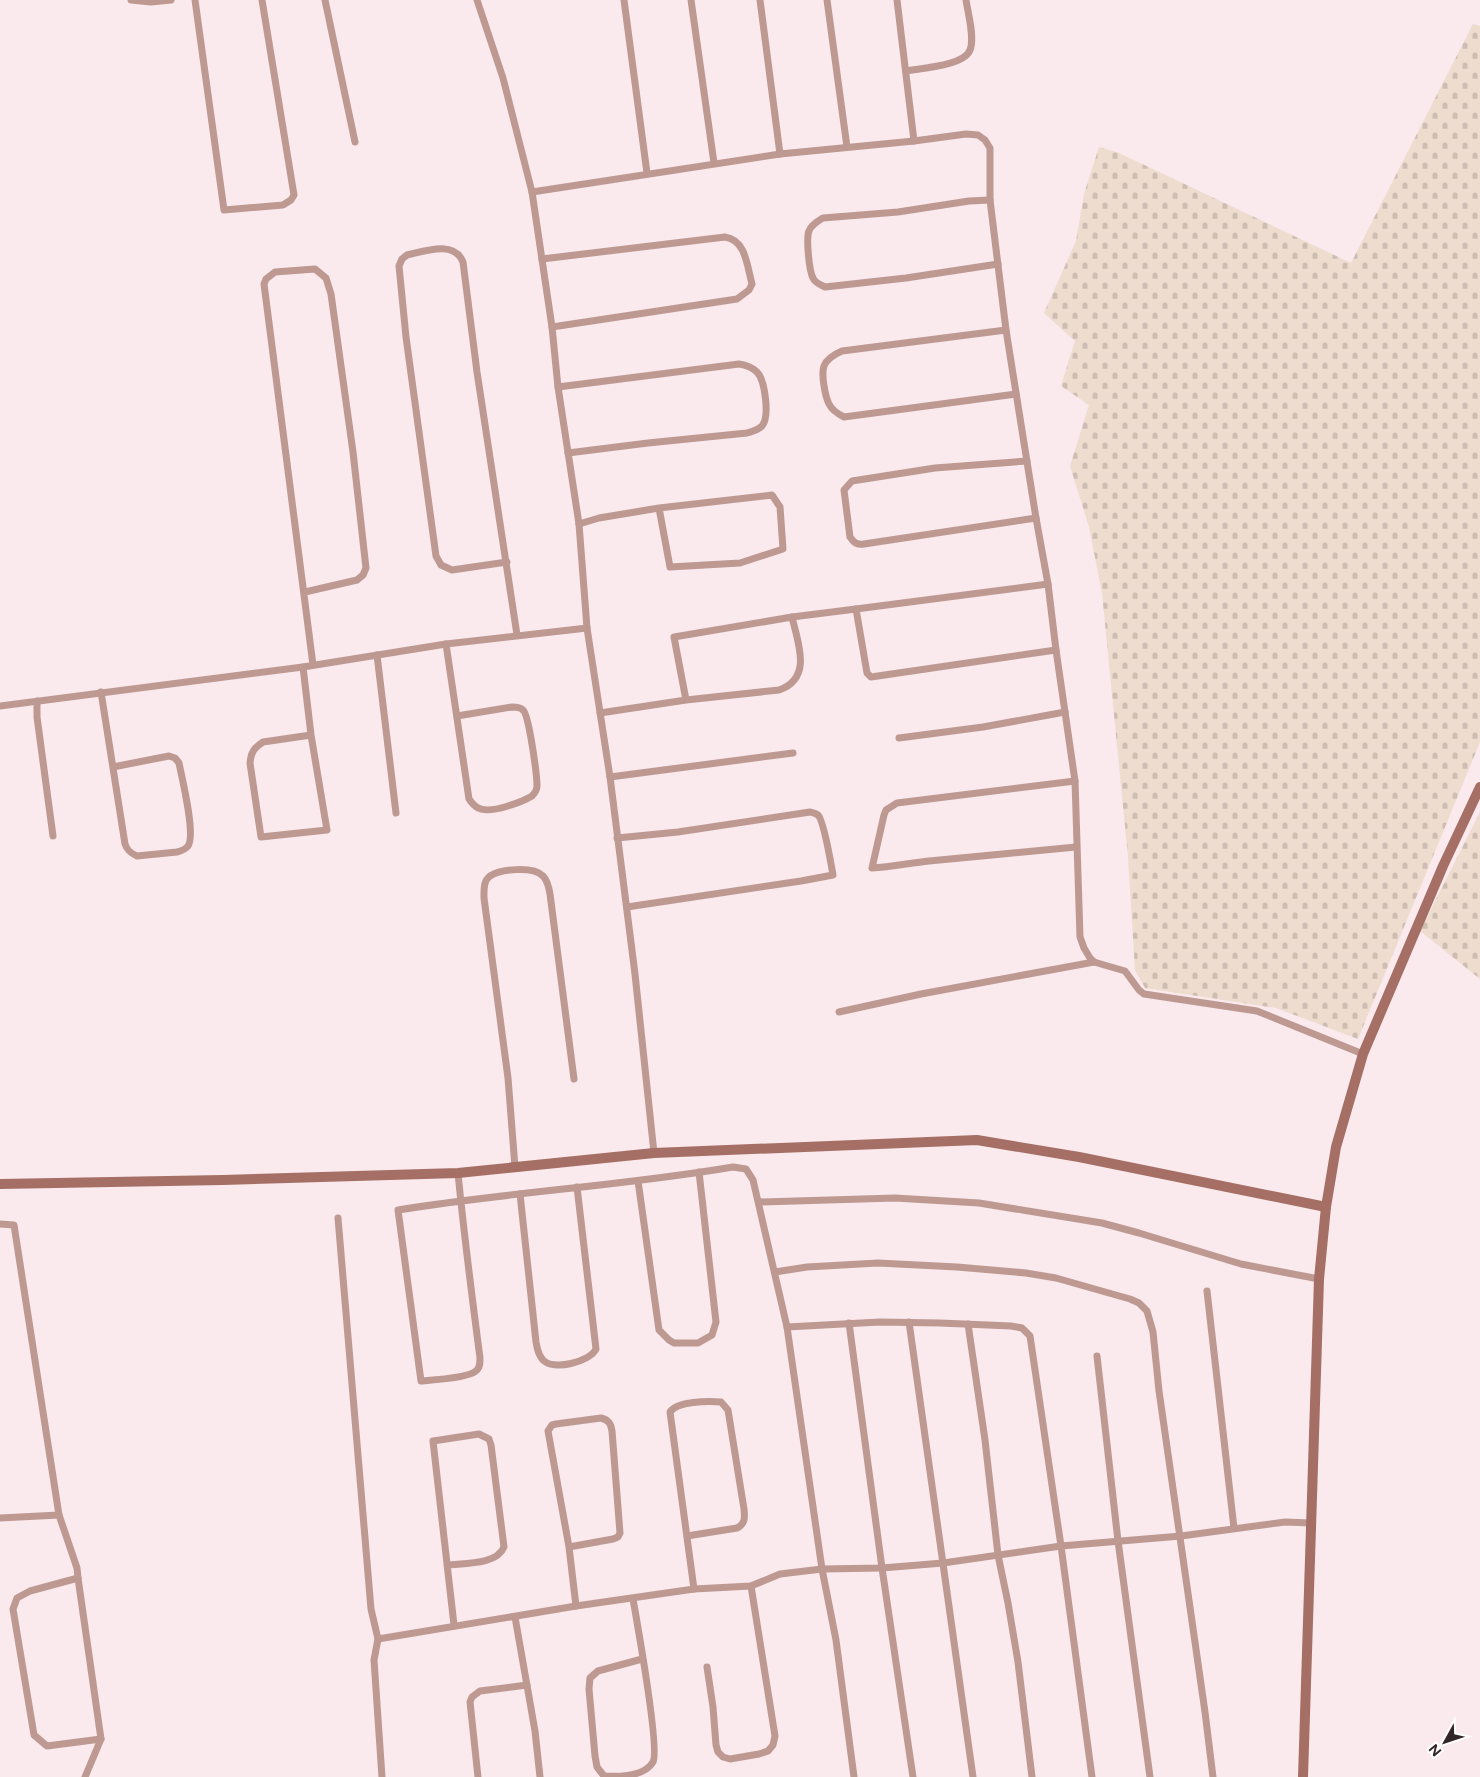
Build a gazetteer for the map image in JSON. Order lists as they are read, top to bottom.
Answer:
{
  "north": "bottom left"
}
